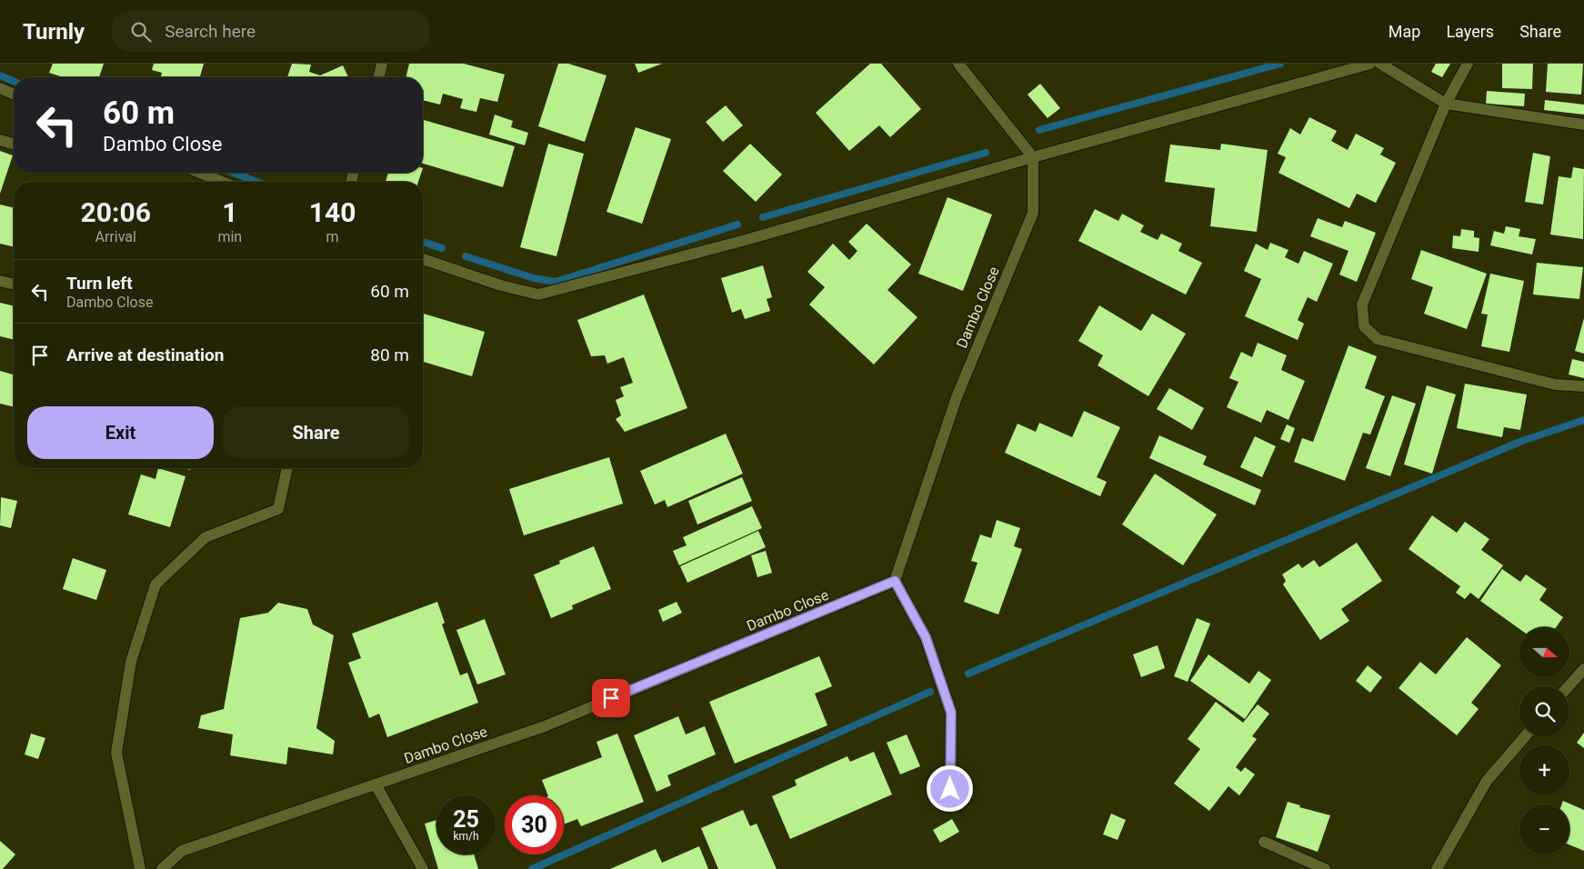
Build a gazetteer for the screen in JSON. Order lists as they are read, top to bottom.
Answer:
{
  "streets": {
    "street": ["Dambo Close"]
  },
  "north": "right",
  "page": {
    "header": "Turnly",
    "search": "Search here",
    "nav": ["Map", "Layers", "Share"],
    "turn": ["60 m", "Dambo Close"],
    "eta": [
      "20:06",
      "Arrival",
      "1",
      "min",
      "140",
      "m"
    ],
    "list": [
      {
        "name": "Turn left",
        "note": "Dambo Close",
        "value": "60 m"
      },
      {
        "name": "Arrive at destination",
        "value": "80 m"
      }
    ],
    "buttons": ["Exit", "Share"],
    "map_buttons": ["+", "−"],
    "speed": "25 km/h",
    "limit": "30"
  }
}
